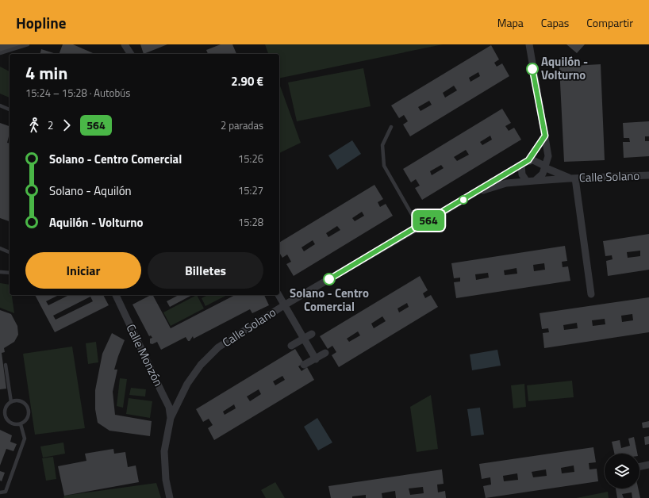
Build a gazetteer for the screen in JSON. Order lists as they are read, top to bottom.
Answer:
{
  "streets": {
    "street": ["Calle Solano", "Calle Monzón"]
  },
  "crossings": [
    ["Calle Solano", "Calle Monzón"]
  ],
  "places": ["Aquilón - Volturno", "Solano - Centro Comercial"],
  "lines": ["bus line 564"],
  "page": {
    "header": "Hopline",
    "nav": ["Mapa", "Capas", "Compartir"],
    "on_map": "564",
    "heading": ["4 min", "15:24 – 15:28 · Autobús", "2.90 €"],
    "legs": ["2", "564", "2 paradas"],
    "list": [
      {
        "name": "Solano - Centro Comercial",
        "value": "15:26"
      },
      {
        "name": "Solano - Aquilón",
        "value": "15:27"
      },
      {
        "name": "Aquilón - Volturno",
        "value": "15:28"
      }
    ],
    "buttons": ["Iniciar", "Billetes"]
  }
}
